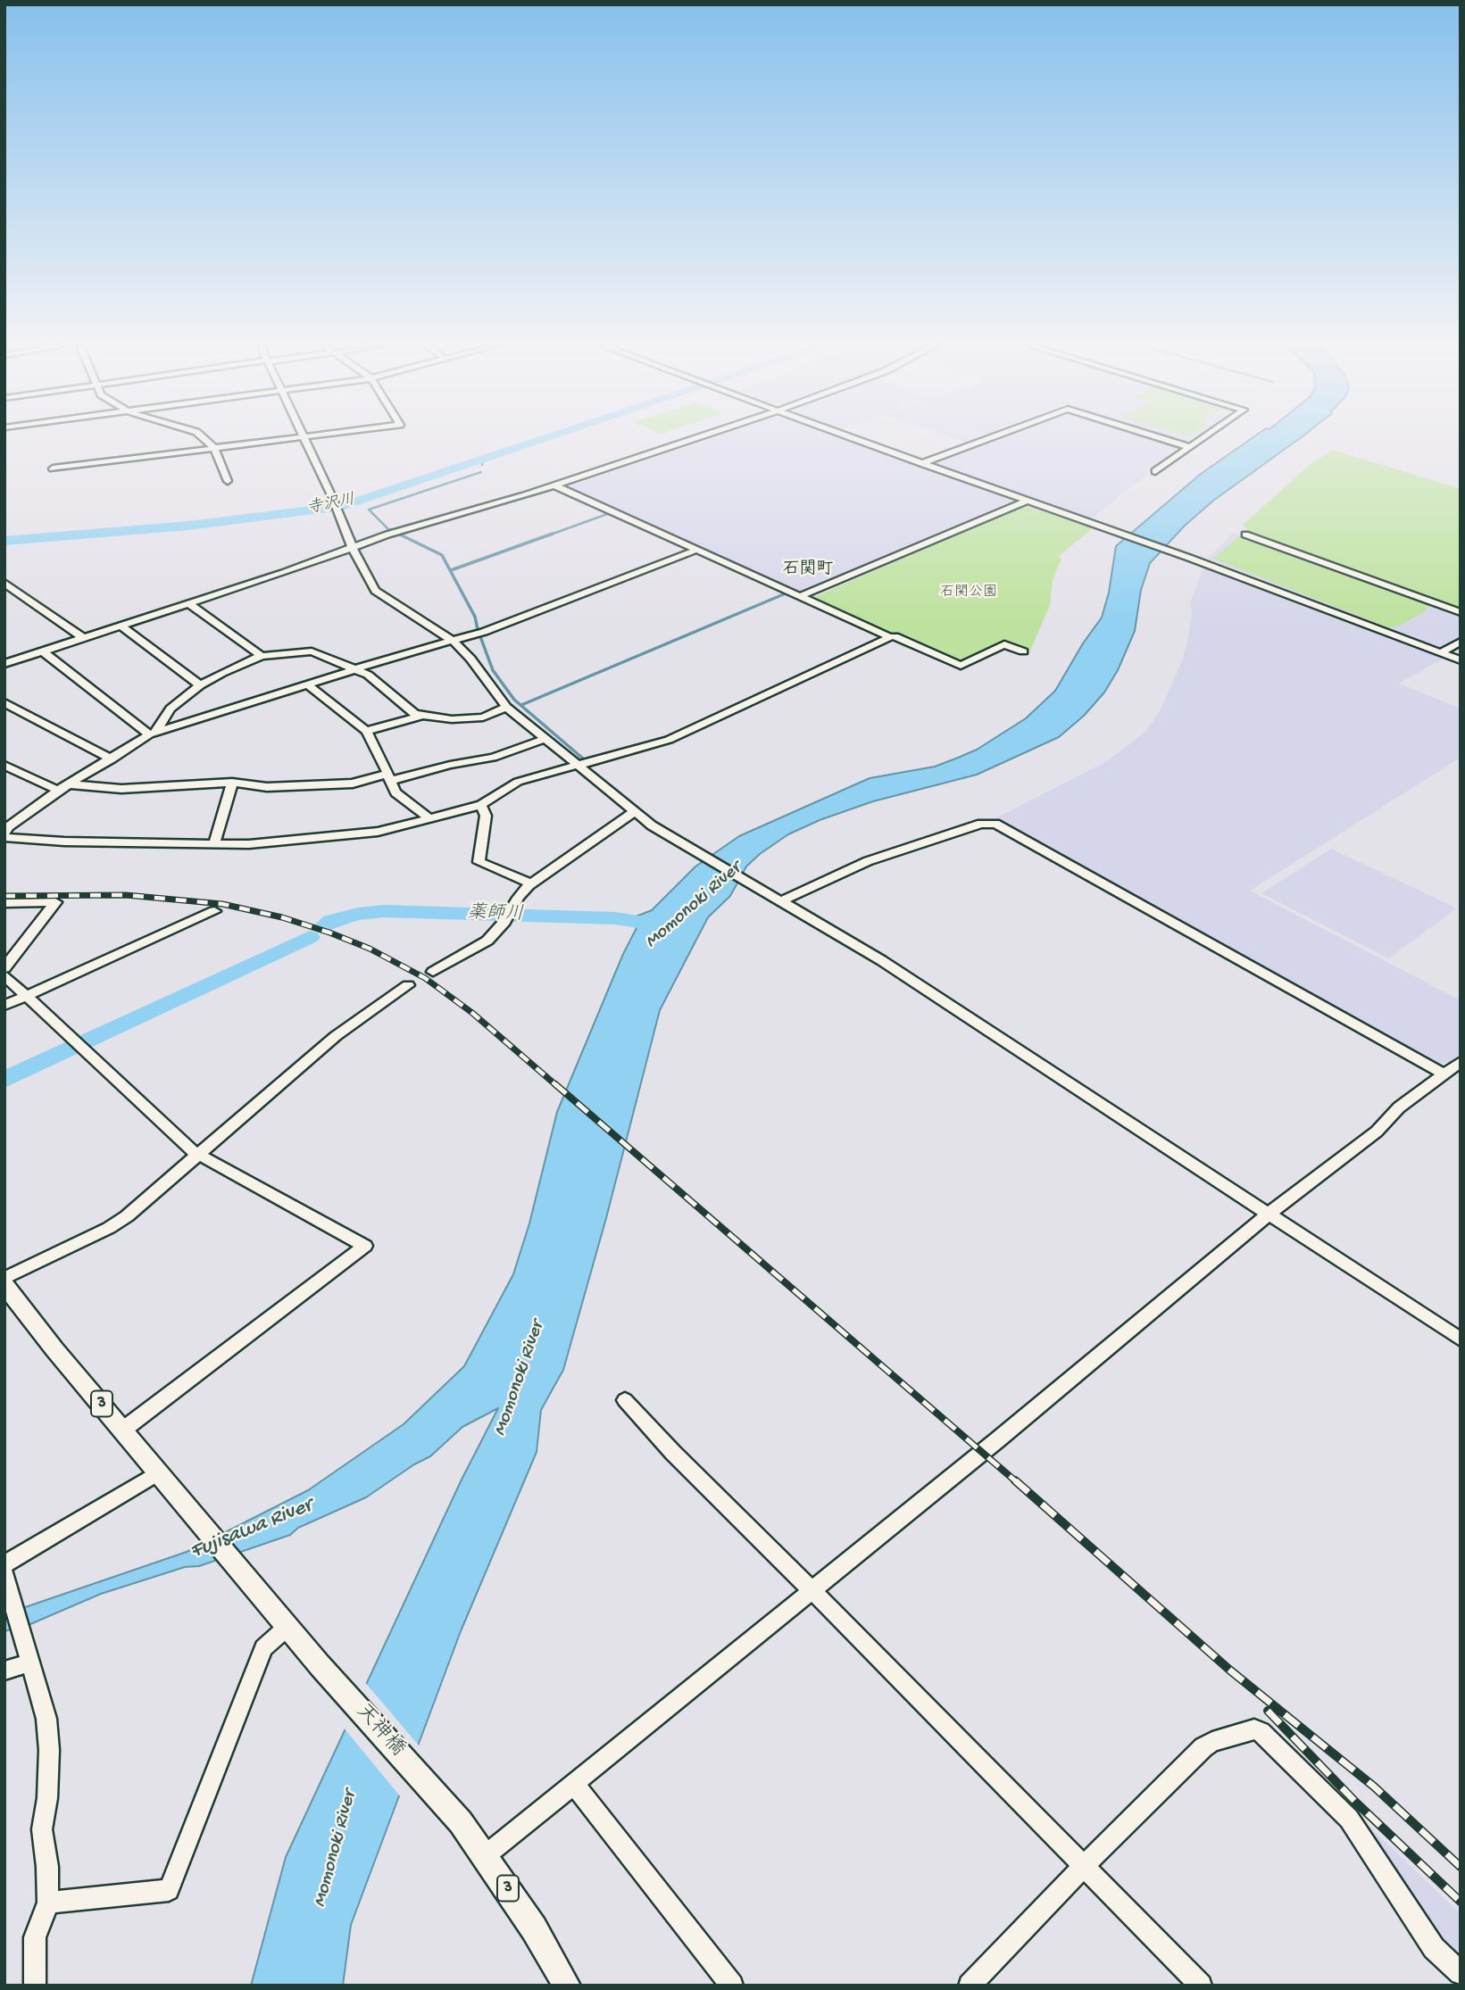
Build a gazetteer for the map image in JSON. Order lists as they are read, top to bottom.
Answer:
{
  "streets": {
    "main road": ["3", "天神橋"]
  },
  "crossings": [
    ["3", "天神橋"]
  ],
  "districts": ["石関町"],
  "water": [
    "寺沢川",
    "Momonoki River",
    "薬師川",
    "Fujisawa River"
  ],
  "parks": ["石関公園"]
}
